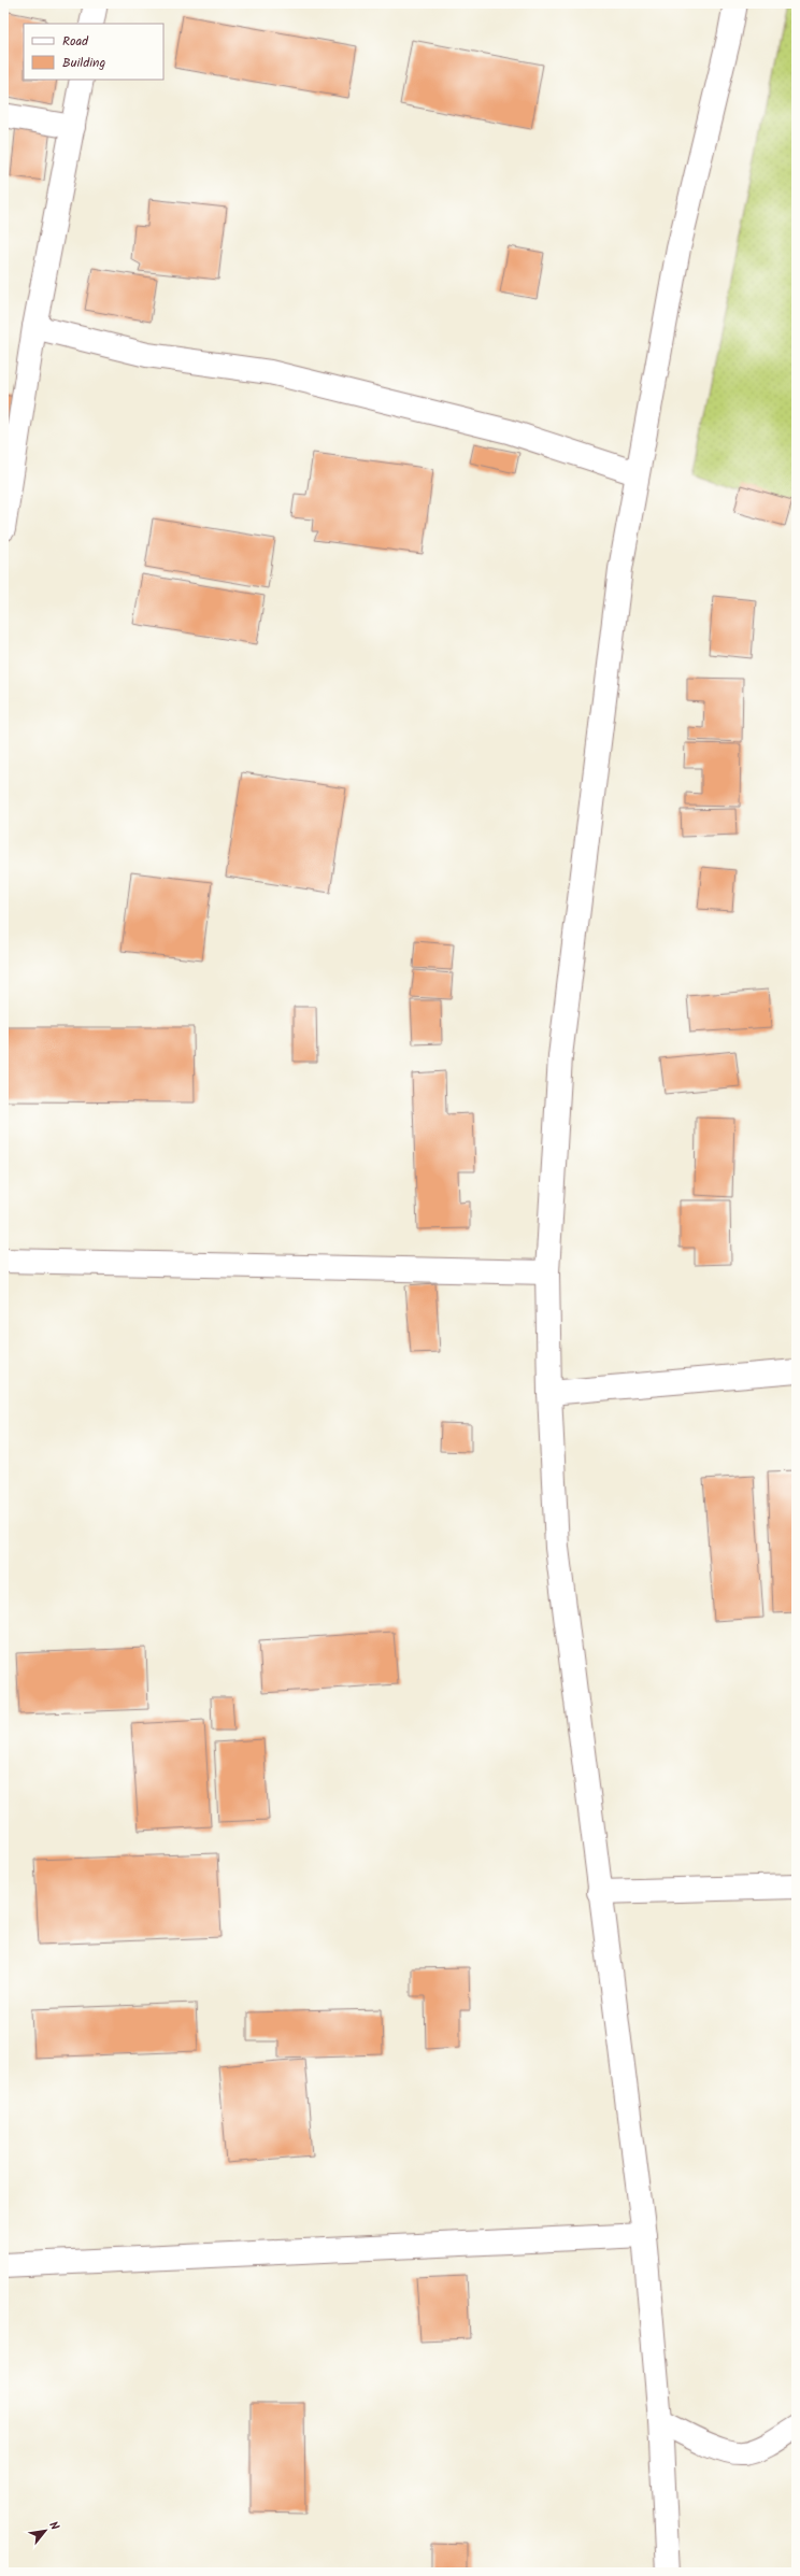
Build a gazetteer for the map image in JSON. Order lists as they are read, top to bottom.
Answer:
{
  "legend": ["Road", "Building"],
  "north": "top right"
}
